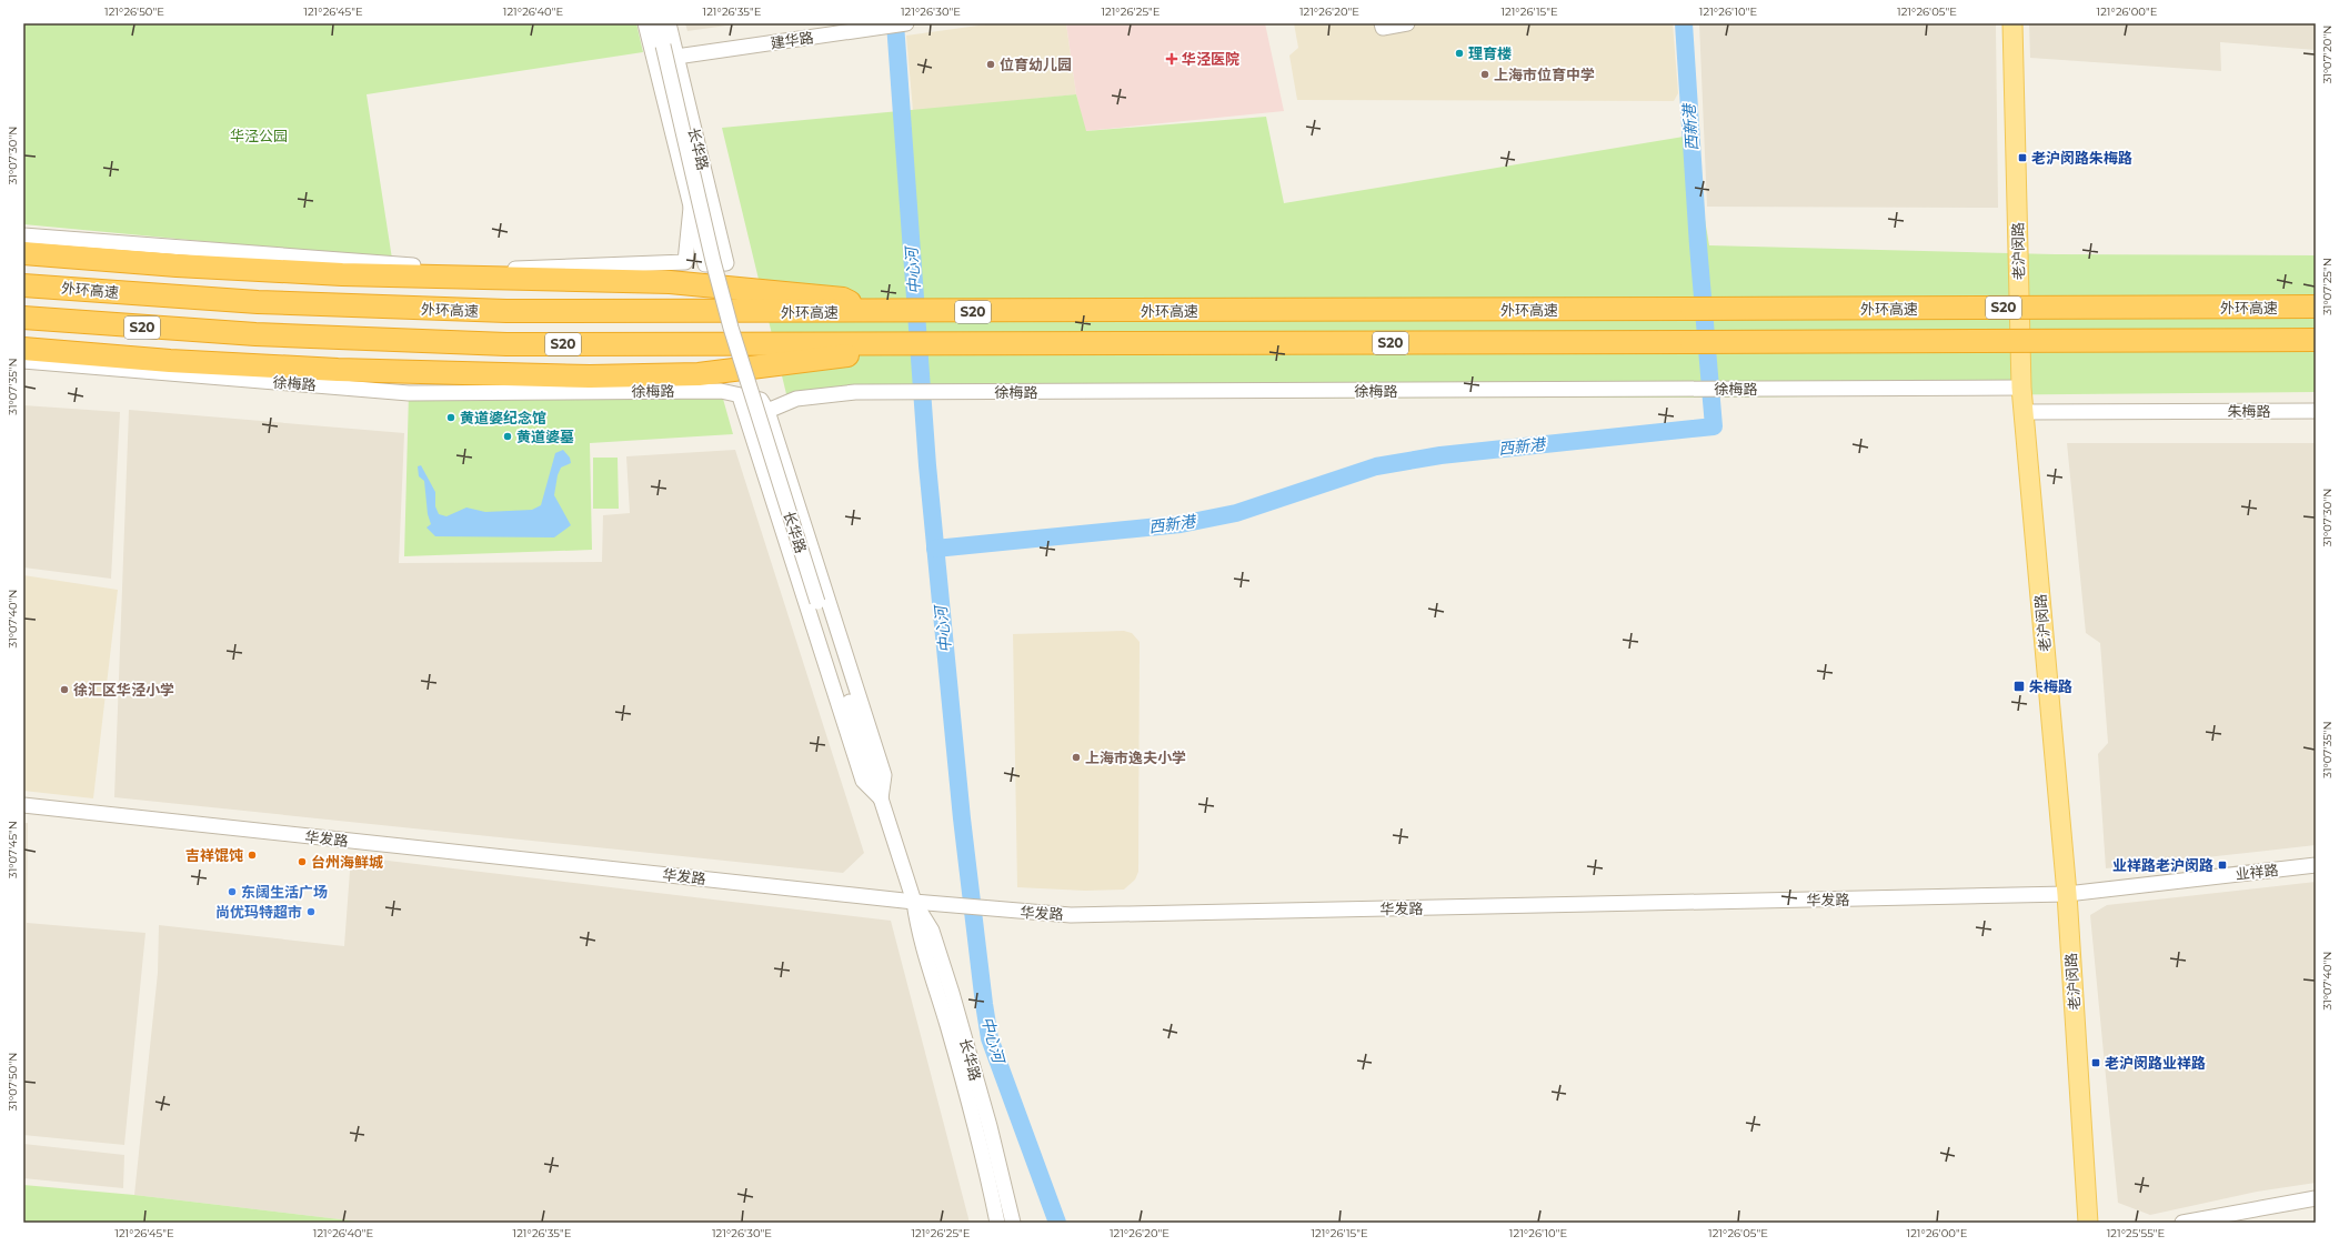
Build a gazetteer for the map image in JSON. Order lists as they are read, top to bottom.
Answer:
{
  "streets": {
    "highway": ["外环高速", "S20"],
    "main road": ["老沪闵路"],
    "street": [
      "建华路",
      "长华路",
      "徐梅路",
      "朱梅路",
      "华发路",
      "业祥路"
    ]
  },
  "crossings": [
    ["建华路", "长华路"],
    ["长华路", "徐梅路"],
    ["长华路", "华发路"],
    ["老沪闵路", "徐梅路"],
    ["老沪闵路", "朱梅路"],
    ["老沪闵路", "华发路"],
    ["老沪闵路", "业祥路"],
    ["华发路", "业祥路"]
  ],
  "water": ["西新港", "中心河"],
  "parks": ["华泾公园"],
  "places": {
    "other": [
      "理育楼",
      "位育幼儿园",
      "上海市位育中学",
      "黄道婆纪念馆",
      "黄道婆墓",
      "徐汇区华泾小学",
      "上海市逸夫小学",
      "吉祥馄饨",
      "台州海鲜城",
      "东阔生活广场",
      "尚优玛特超市"
    ],
    "health": ["华泾医院"],
    "transit": [
      "老沪闵路朱梅路",
      "朱梅路",
      "业祥路老沪闵路",
      "老沪闵路业祥路"
    ]
  },
  "coordinates": [
    "121°26'50\"E",
    "121°26'45\"E",
    "121°26'40\"E",
    "121°26'35\"E",
    "121°26'30\"E",
    "121°26'25\"E",
    "121°26'20\"E",
    "121°26'15\"E",
    "121°26'10\"E",
    "121°26'05\"E",
    "121°26'00\"E",
    "31°07'20\"N",
    "31°07'30\"N",
    "31°07'25\"N",
    "31°07'35\"N",
    "31°07'40\"N",
    "31°07'45\"N",
    "31°07'50\"N",
    "121°25'55\"E"
  ]
}
